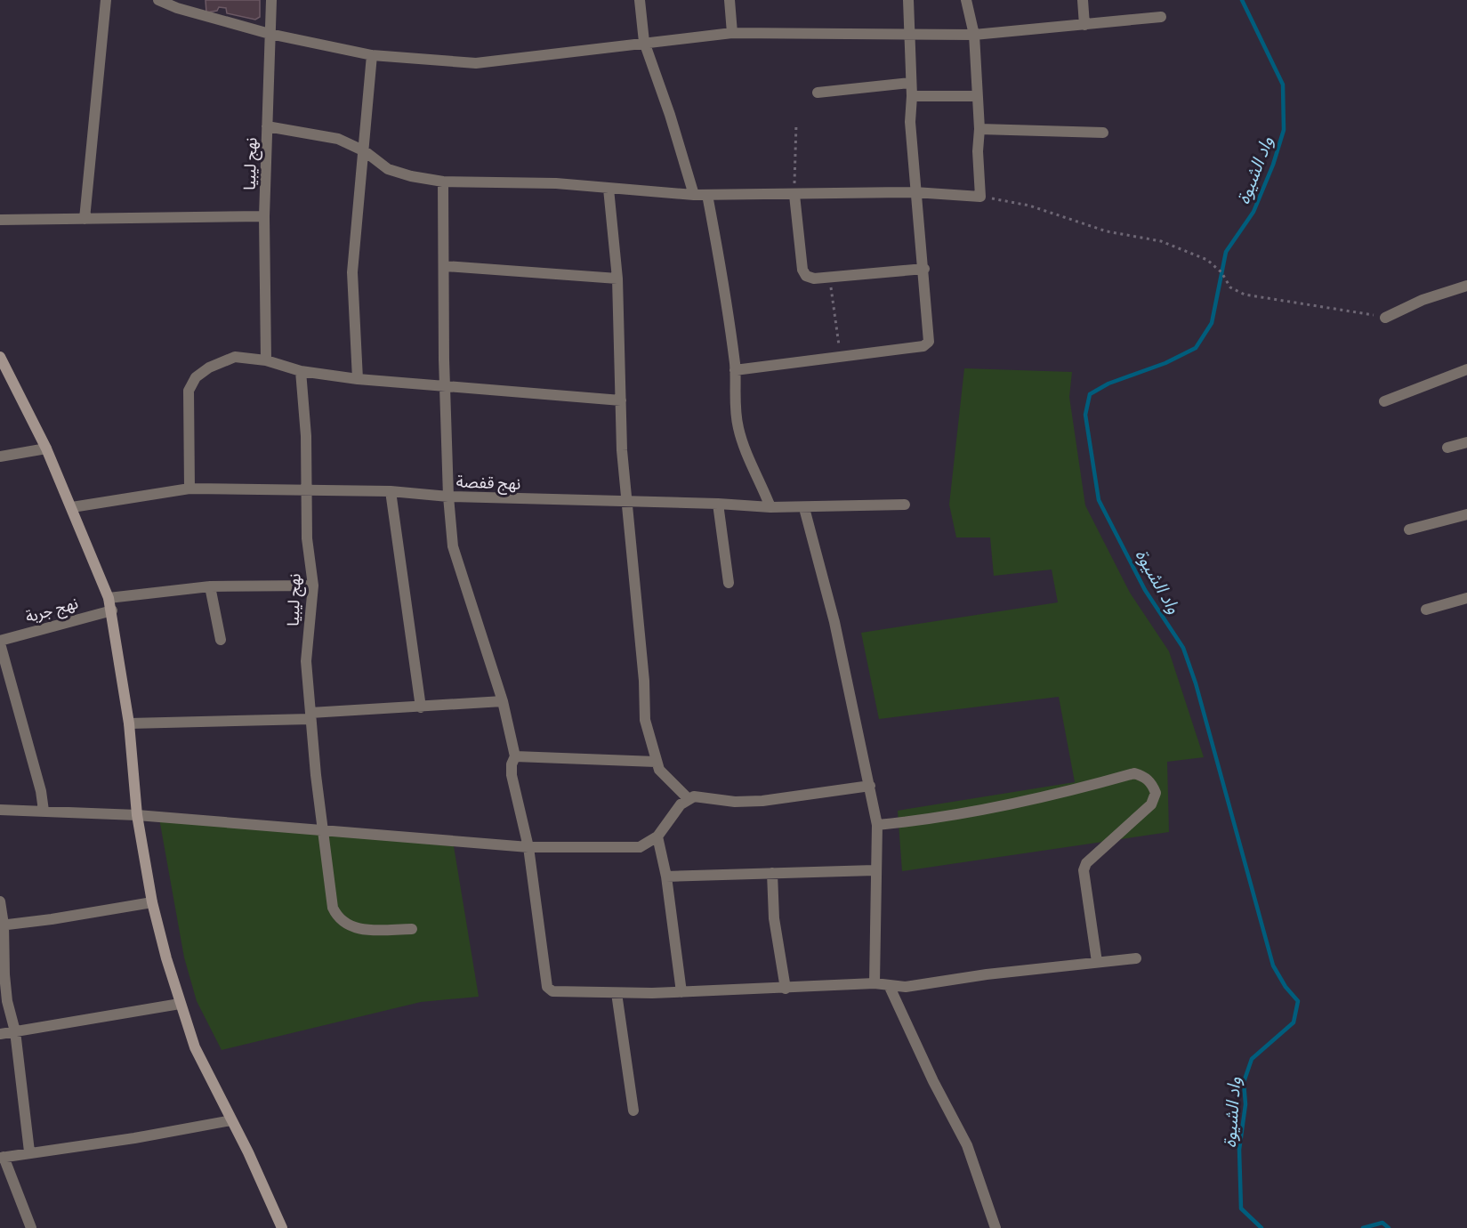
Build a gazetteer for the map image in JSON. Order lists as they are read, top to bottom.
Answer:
{
  "streets": {
    "street": ["نهج ليبيا", "نهج قفصة", "نهج جربة"]
  },
  "crossings": [
    ["نهج ليبيا", "نهج قفصة"]
  ],
  "water": ["واد الشيوة"]
}
